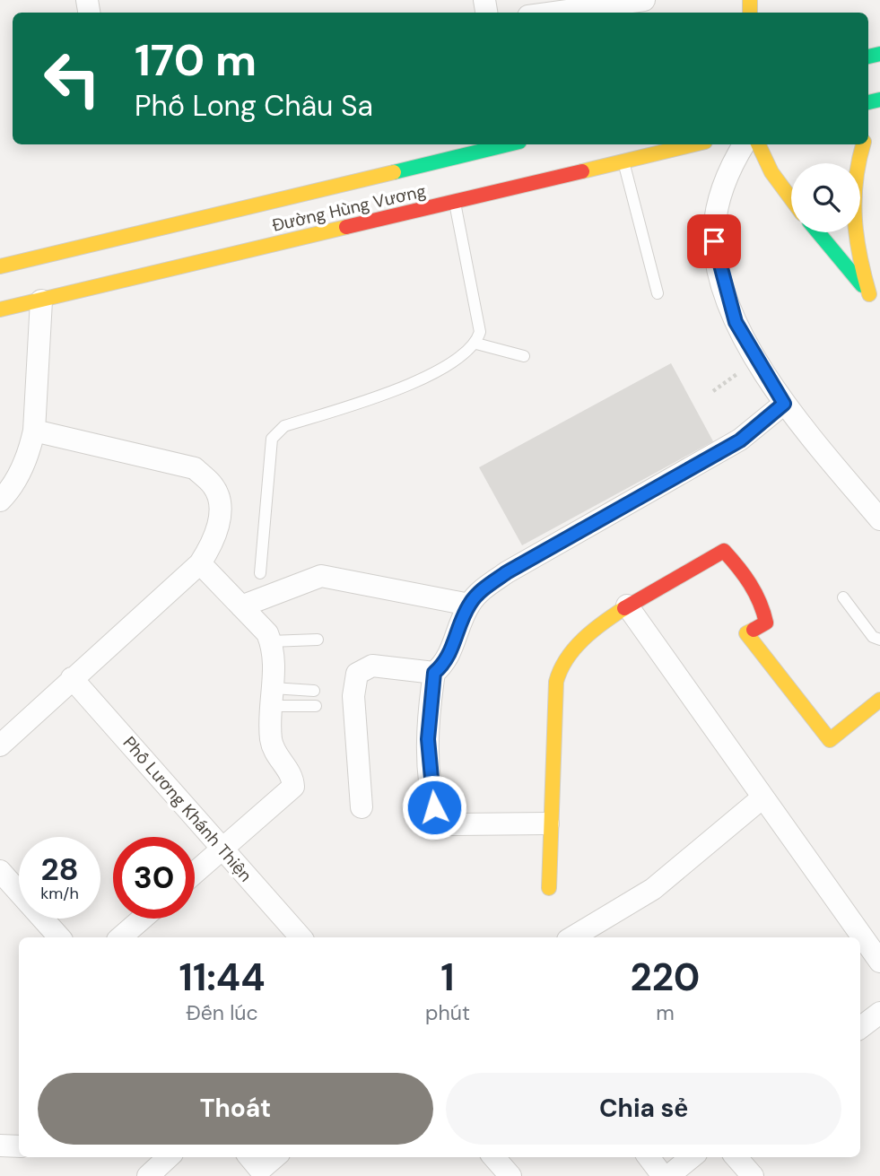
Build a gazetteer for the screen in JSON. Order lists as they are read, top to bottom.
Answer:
{
  "streets": {
    "main road": ["Đường Hùng Vương"],
    "street": ["Phố Lương Khánh Thiện"]
  },
  "page": {
    "turn": ["170 m", "Phố Long Châu Sa"],
    "speed": "28 km/h",
    "limit": "30",
    "eta": [
      "11:44",
      "Đến lúc",
      "1",
      "phút",
      "220",
      "m"
    ],
    "buttons": ["Thoát", "Chia sẻ"]
  }
}
